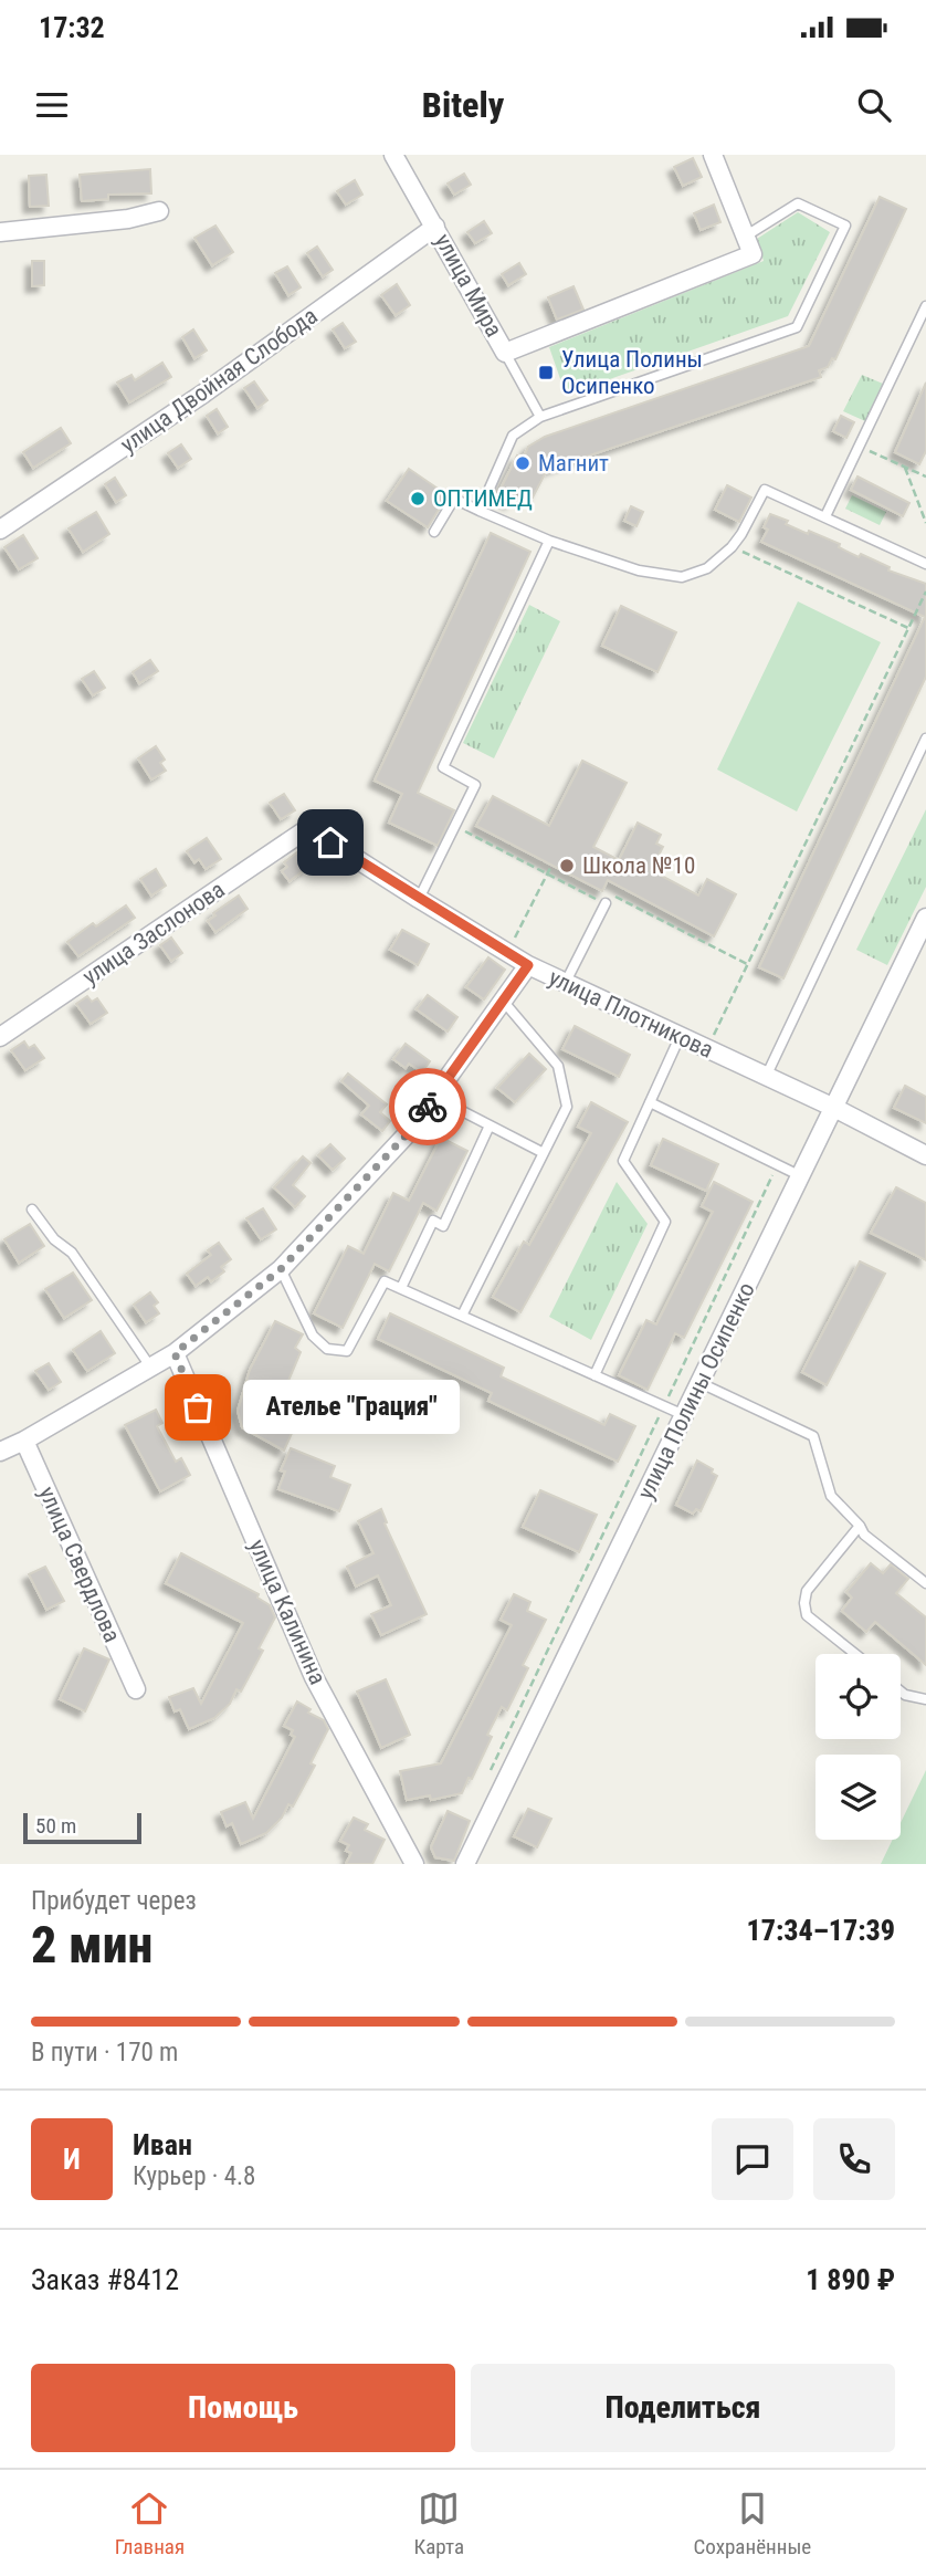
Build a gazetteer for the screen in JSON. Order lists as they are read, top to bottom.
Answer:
{
  "streets": {
    "street": [
      "улица Мира",
      "улица Двойная Слобода",
      "улица Заслонова",
      "улица Плотникова",
      "улица Полины Осипенко",
      "улица Свердлова",
      "улица Калинина"
    ]
  },
  "crossings": [
    ["улица Мира", "улица Двойная Слобода"],
    ["улица Заслонова", "улица Плотникова"],
    ["улица Плотникова", "улица Полины Осипенко"]
  ],
  "places": {
    "transit": ["Улица Полины Осипенко"],
    "other": [
      "Магнит",
      "ОПТИМЕД",
      "Школа №10",
      "Ателье \"Грация\""
    ]
  },
  "scale_bar": "50 m",
  "page": {
    "status": "17:32",
    "header": "Bitely",
    "bubble": "Ателье \"Грация\"",
    "scale": "50 m",
    "heading": ["2 мин", "Прибудет через", "17:34–17:39"],
    "panel": [
      "Иван",
      "Курьер · 4.8",
      "Заказ #8412",
      "1 890 ₽"
    ],
    "bar": "В пути · 170 m",
    "round": "И",
    "buttons": ["Помощь", "Поделиться"],
    "tabs": ["Главная", "Карта", "Сохранённые"]
  }
}
